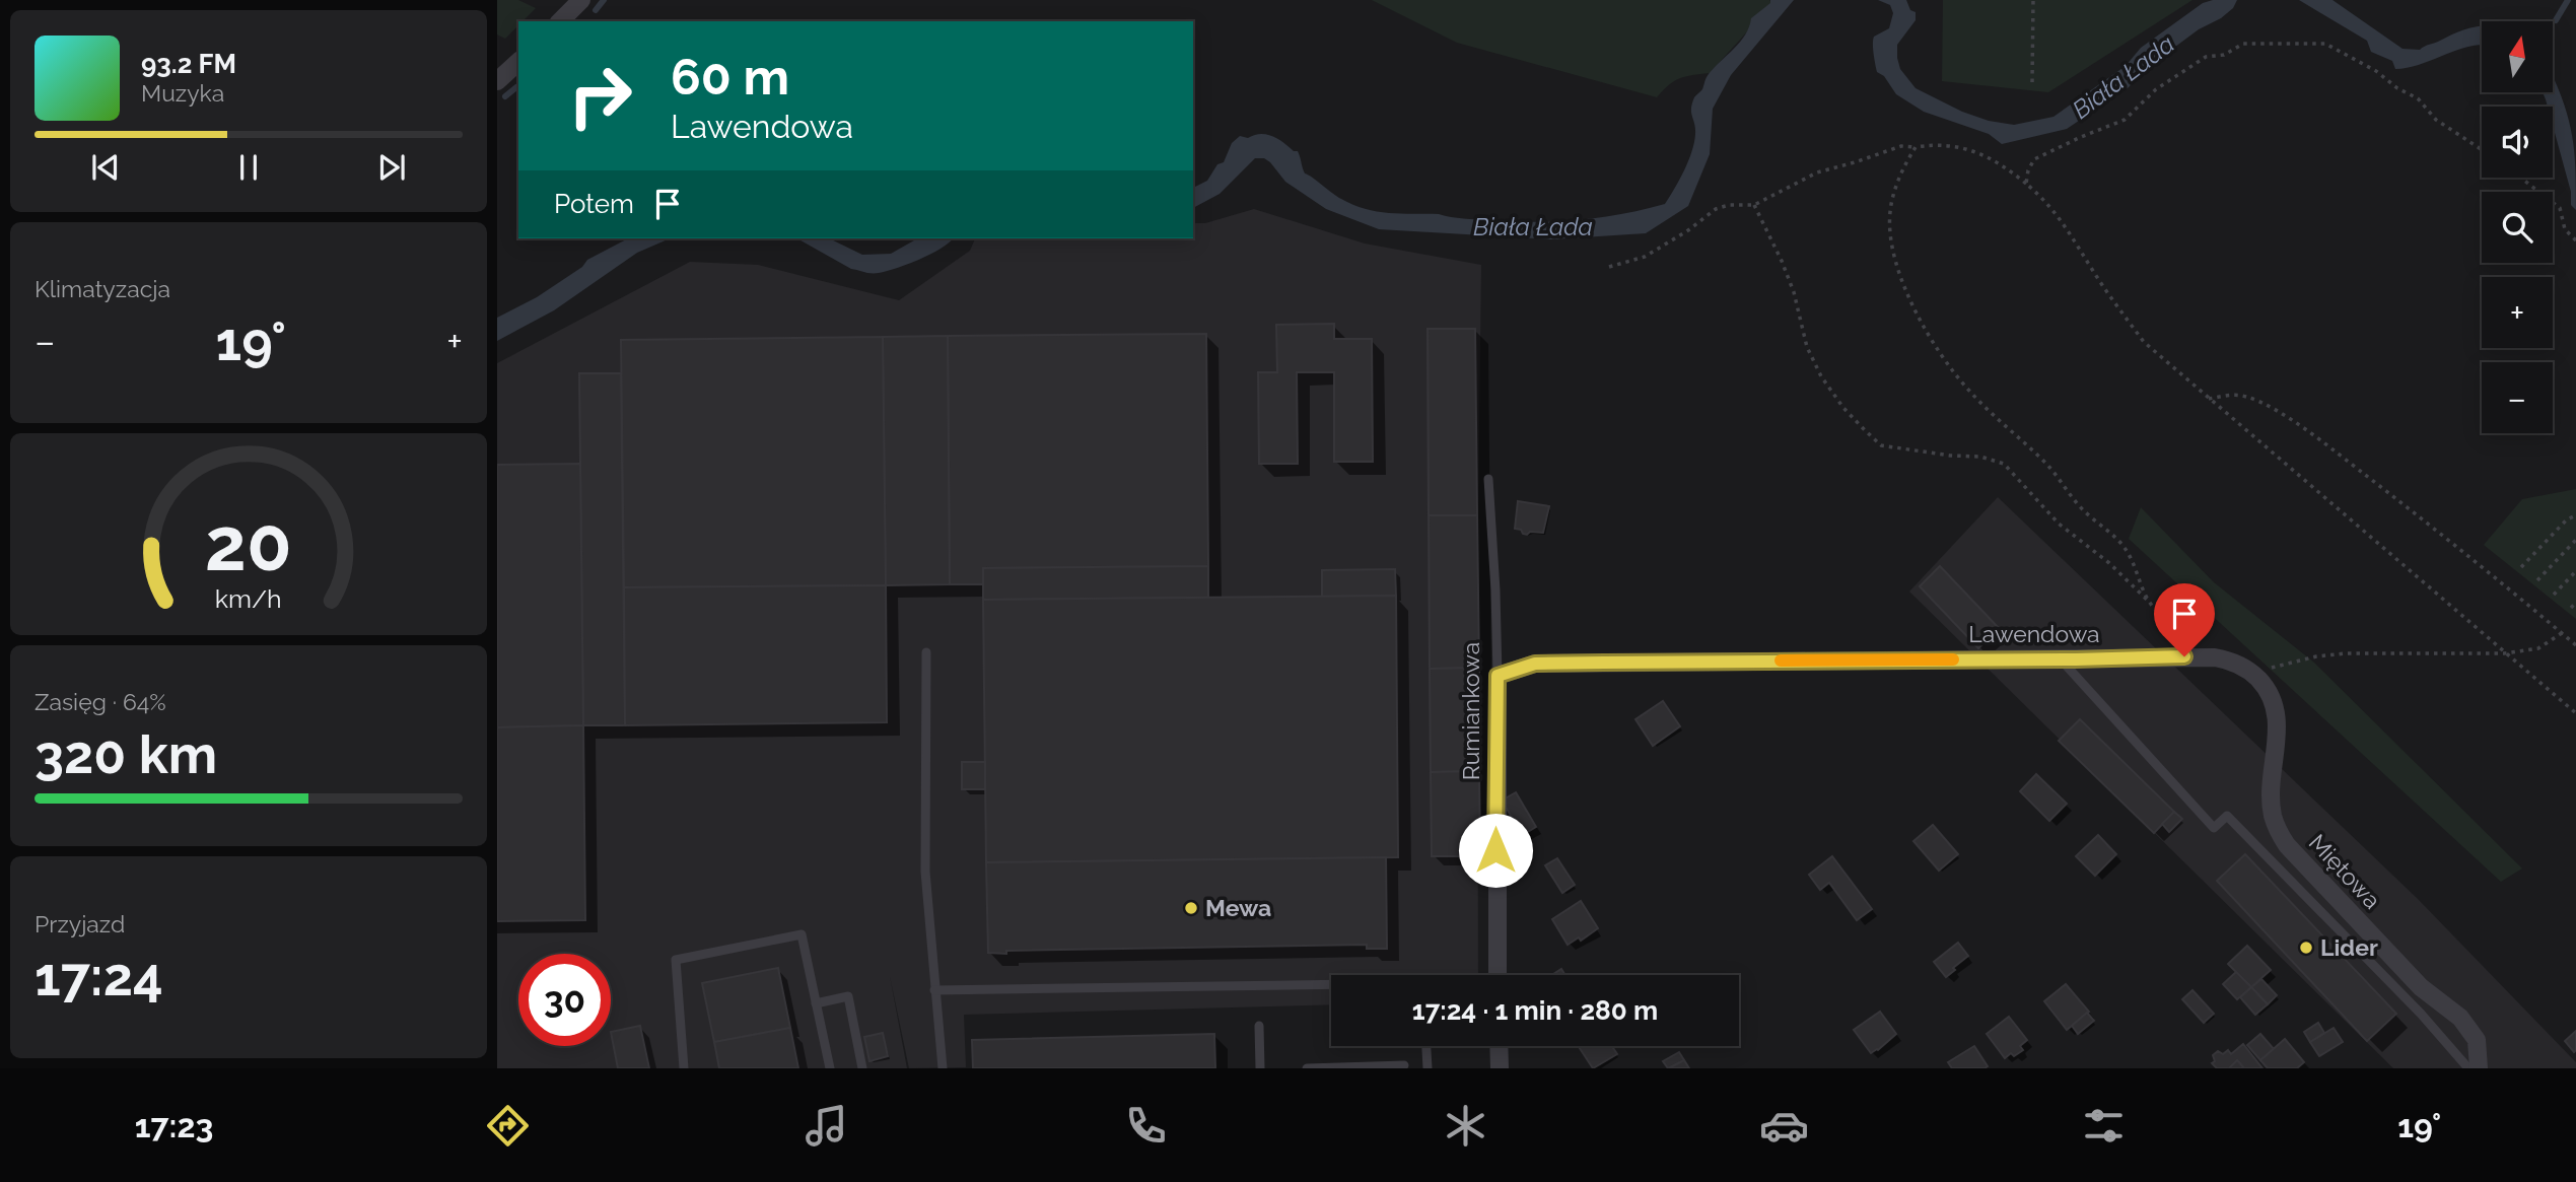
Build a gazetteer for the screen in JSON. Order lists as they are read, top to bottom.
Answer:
{
  "streets": {
    "street": ["Lawendowa", "Rumiankowa", "Miętowa"]
  },
  "crossings": [
    ["Lawendowa", "Rumiankowa"],
    ["Lawendowa", "Miętowa"]
  ],
  "water": ["Biała Łada"],
  "places": ["Mewa", "Lider"],
  "north": "top",
  "page": {
    "map_buttons": ["+", "−"],
    "turn": ["60 m", "Lawendowa"],
    "song": ["93.2 FM", "Muzyka"],
    "then": "Potem",
    "tile": [
      "Klimatyzacja",
      ["Zasięg · 64%", "320 km"],
      ["Przyjazd", "17:24"]
    ],
    "heat": ["−", "19°", "+"],
    "limit": "30",
    "trip": "17:24 · 1 min · 280 m",
    "tabs": ["17:23", "19°"],
    "gauge": ["20", "km/h"]
  }
}
